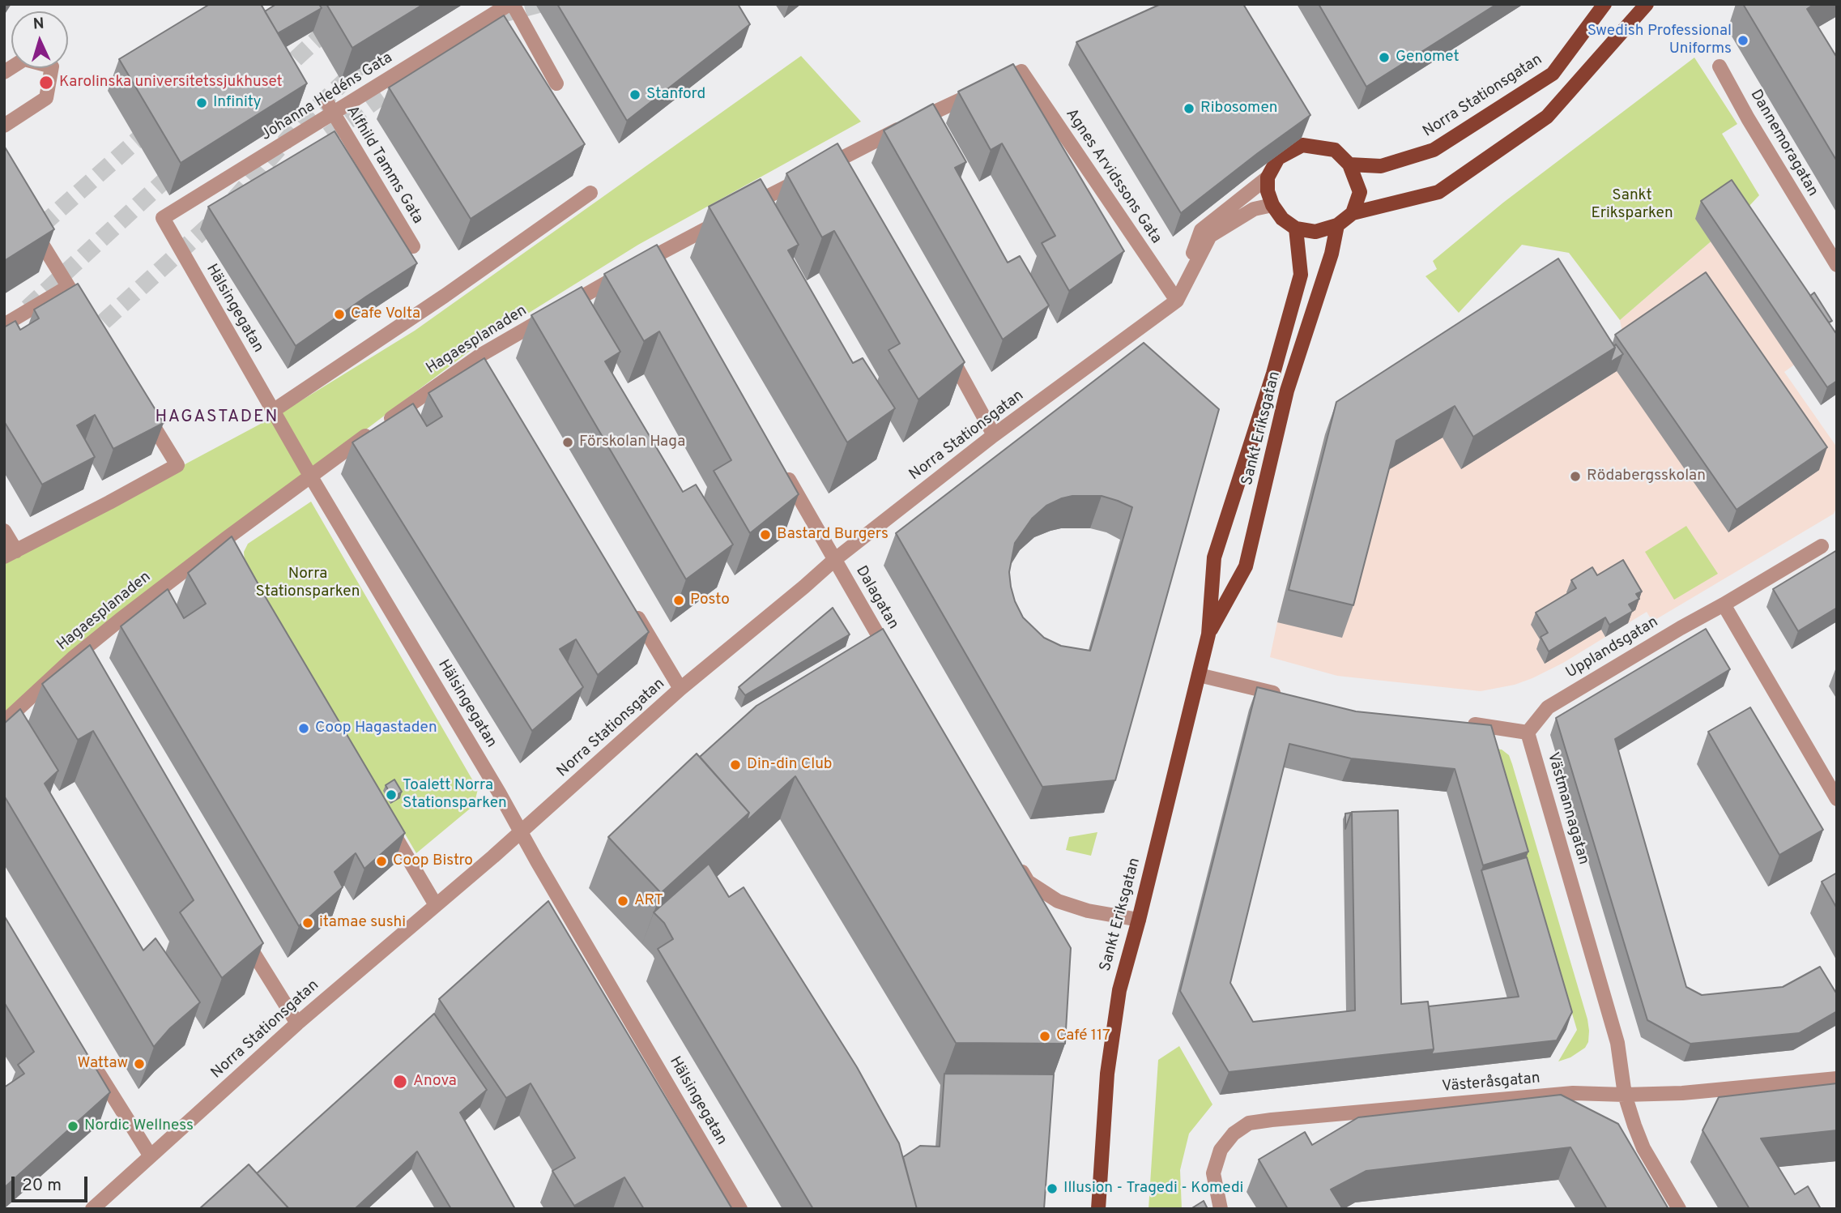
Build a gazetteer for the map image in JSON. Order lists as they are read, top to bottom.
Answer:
{
  "streets": {
    "main road": ["Norra Stationsgatan", "Sankt Eriksgatan"],
    "street": [
      "Johanna Hedéns Gata",
      "Dannemoragatan",
      "Alfhild Tamms Gata",
      "Agnes Arvidssons Gata",
      "Hälsingegatan",
      "Hagaesplanaden",
      "Dalagatan",
      "Upplandsgatan",
      "Västmannagatan",
      "Västeråsgatan"
    ]
  },
  "crossings": [
    ["Norra Stationsgatan", "Agnes Arvidssons Gata"],
    ["Norra Stationsgatan", "Hälsingegatan"],
    ["Norra Stationsgatan", "Sankt Eriksgatan"],
    ["Norra Stationsgatan", "Dalagatan"],
    ["Johanna Hedéns Gata", "Alfhild Tamms Gata"],
    ["Johanna Hedéns Gata", "Hälsingegatan"],
    ["Agnes Arvidssons Gata", "Hagaesplanaden"],
    ["Hälsingegatan", "Hagaesplanaden"],
    ["Upplandsgatan", "Västmannagatan"],
    ["Västmannagatan", "Västeråsgatan"]
  ],
  "districts": ["HAGASTADEN"],
  "parks": ["Sankt Eriksparken", "Norra Stationsparken"],
  "places": [
    "Swedish Professional Uniforms",
    "Genomet",
    "Karolinska universitetssjukhuset",
    "Stanford",
    "Infinity",
    "Ribosomen",
    "Cafe Volta",
    "Förskolan Haga",
    "Rödabergsskolan",
    "Bastard Burgers",
    "Posto",
    "Coop Hagastaden",
    "Din-din Club",
    "Toalett Norra Stationsparken",
    "Coop Bistro",
    "ART",
    "itamae sushi",
    "Café 117",
    "Wattaw",
    "Anova",
    "Nordic Wellness",
    "Illusion - Tragedi - Komedi"
  ],
  "scale_bar": "20 m",
  "north": "top"
}
